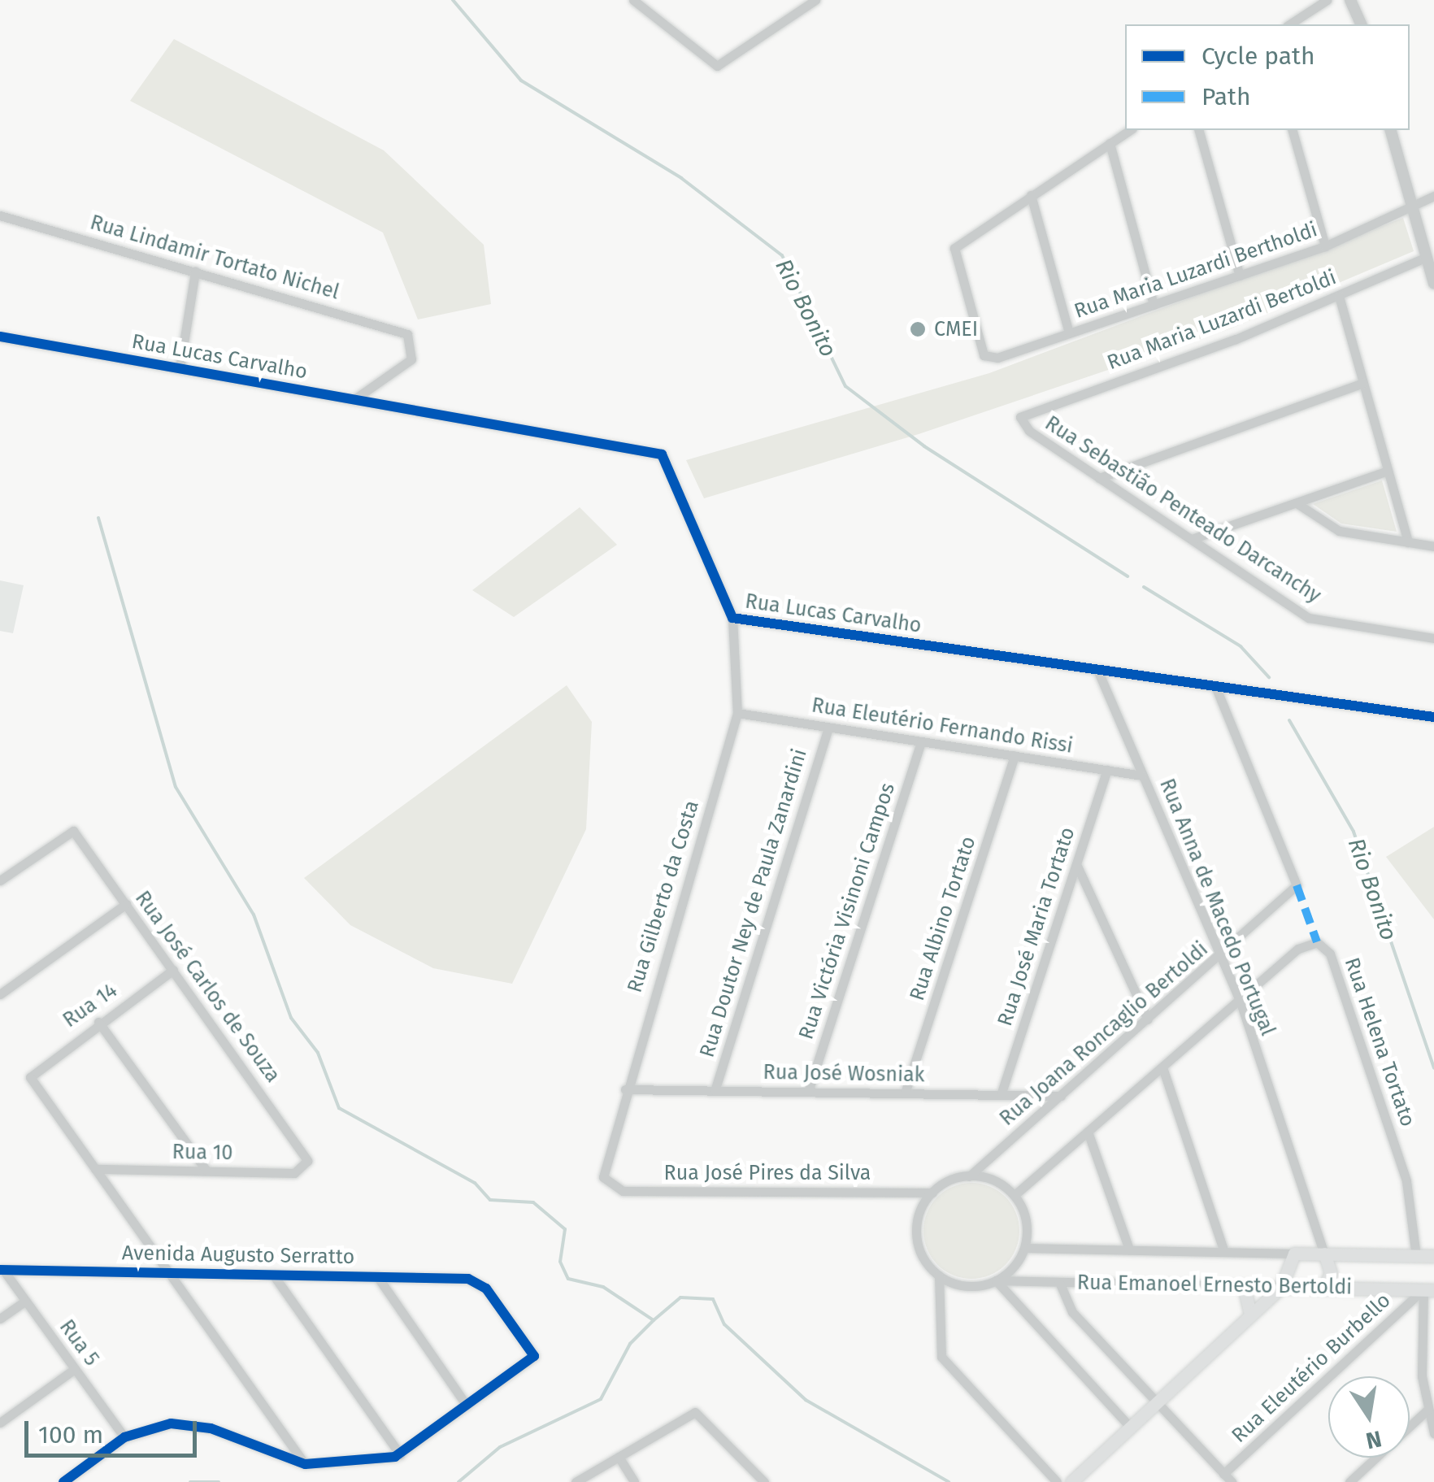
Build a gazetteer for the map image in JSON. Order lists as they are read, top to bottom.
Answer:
{
  "streets": {
    "main road": ["Rua Emanoel Ernesto Bertoldi"],
    "street": [
      "Rua Lindamir Tortato Nichel",
      "Rua Maria Luzardi Bertholdi",
      "Rua Maria Luzardi Bertoldi",
      "Rua Lucas Carvalho",
      "Rua Sebastião Penteado Darcanchy",
      "Rua Eleutério Fernando Rissi",
      "Rua Gilberto da Costa",
      "Rua Doutor Ney de Paula Zanardini",
      "Rua Anna de Macedo Portugal",
      "Rua Victória Visinoni Campos",
      "Rua Albino Tortato",
      "Rua José Maria Tortato",
      "Rua José Carlos de Souza",
      "Rua 14",
      "Rua Joana Roncaglio Bertoldi",
      "Rua Helena Tortato",
      "Rua José Wosniak",
      "Rua 10",
      "Rua José Pires da Silva",
      "Avenida Augusto Serratto",
      "Rua 5",
      "Rua Eleutério Burbello"
    ]
  },
  "crossings": [
    ["Rua Lindamir Tortato Nichel", "Rua Lucas Carvalho"],
    ["Rua Maria Luzardi Bertoldi", "Rua Sebastião Penteado Darcanchy"],
    ["Rua Lucas Carvalho", "Rua Gilberto da Costa"],
    ["Rua Lucas Carvalho", "Rua Anna de Macedo Portugal"],
    ["Rua Lucas Carvalho", "Rua Joana Roncaglio Bertoldi"],
    ["Rua Eleutério Fernando Rissi", "Rua Gilberto da Costa"],
    ["Rua Eleutério Fernando Rissi", "Rua Doutor Ney de Paula Zanardini"],
    ["Rua Eleutério Fernando Rissi", "Rua Anna de Macedo Portugal"],
    ["Rua Eleutério Fernando Rissi", "Rua Victória Visinoni Campos"],
    ["Rua Eleutério Fernando Rissi", "Rua Albino Tortato"],
    ["Rua Eleutério Fernando Rissi", "Rua José Maria Tortato"],
    ["Rua Gilberto da Costa", "Rua José Wosniak"],
    ["Rua Gilberto da Costa", "Rua José Pires da Silva"],
    ["Rua Doutor Ney de Paula Zanardini", "Rua José Wosniak"],
    ["Rua Anna de Macedo Portugal", "Rua Joana Roncaglio Bertoldi"],
    ["Rua Anna de Macedo Portugal", "Rua Helena Tortato"],
    ["Rua Anna de Macedo Portugal", "Rua Emanoel Ernesto Bertoldi"],
    ["Rua Victória Visinoni Campos", "Rua José Wosniak"],
    ["Rua Albino Tortato", "Rua José Wosniak"],
    ["Rua José Maria Tortato", "Rua José Wosniak"],
    ["Rua José Carlos de Souza", "Rua 14"],
    ["Rua José Carlos de Souza", "Rua 10"],
    ["Rua 14", "Rua 10"],
    ["Rua Joana Roncaglio Bertoldi", "Rua José Wosniak"],
    ["Rua Joana Roncaglio Bertoldi", "Rua José Pires da Silva"],
    ["Rua Joana Roncaglio Bertoldi", "Rua Emanoel Ernesto Bertoldi"],
    ["Rua Helena Tortato", "Rua Emanoel Ernesto Bertoldi"],
    ["Rua José Pires da Silva", "Rua Emanoel Ernesto Bertoldi"],
    ["Avenida Augusto Serratto", "Rua 5"],
    ["Rua Emanoel Ernesto Bertoldi", "Rua Eleutério Burbello"]
  ],
  "water": ["Rio Bonito"],
  "places": ["CMEI"],
  "legend": ["Cycle path", "Path"],
  "scale_bar": "100 m",
  "north": "bottom"
}
